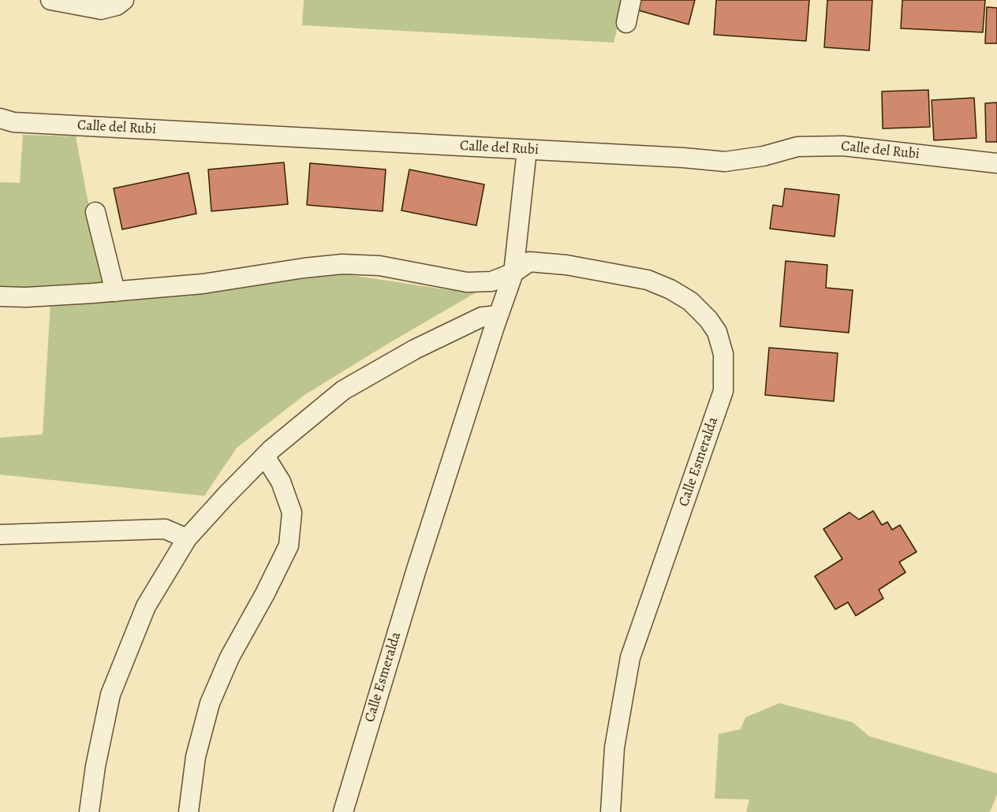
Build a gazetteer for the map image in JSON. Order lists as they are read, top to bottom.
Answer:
{
  "streets": {
    "street": ["Calle del Rubi", "Calle Esmeralda"]
  },
  "crossings": [
    ["Calle del Rubi", "Calle Esmeralda"]
  ]
}
